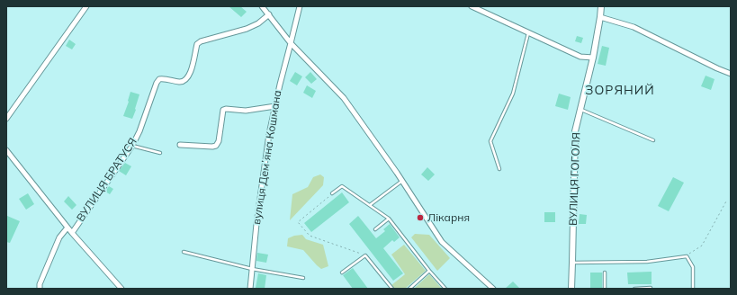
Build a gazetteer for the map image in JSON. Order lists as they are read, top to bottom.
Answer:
{
  "streets": {
    "street": ["вулиця Демʼяна Кошмана", "ВУЛИЦЯ ГОГОЛЯ", "ВУЛИЦЯ БРАТУСЯ"]
  },
  "districts": ["ЗОРЯНИЙ"],
  "places": ["Лікарня"]
}
